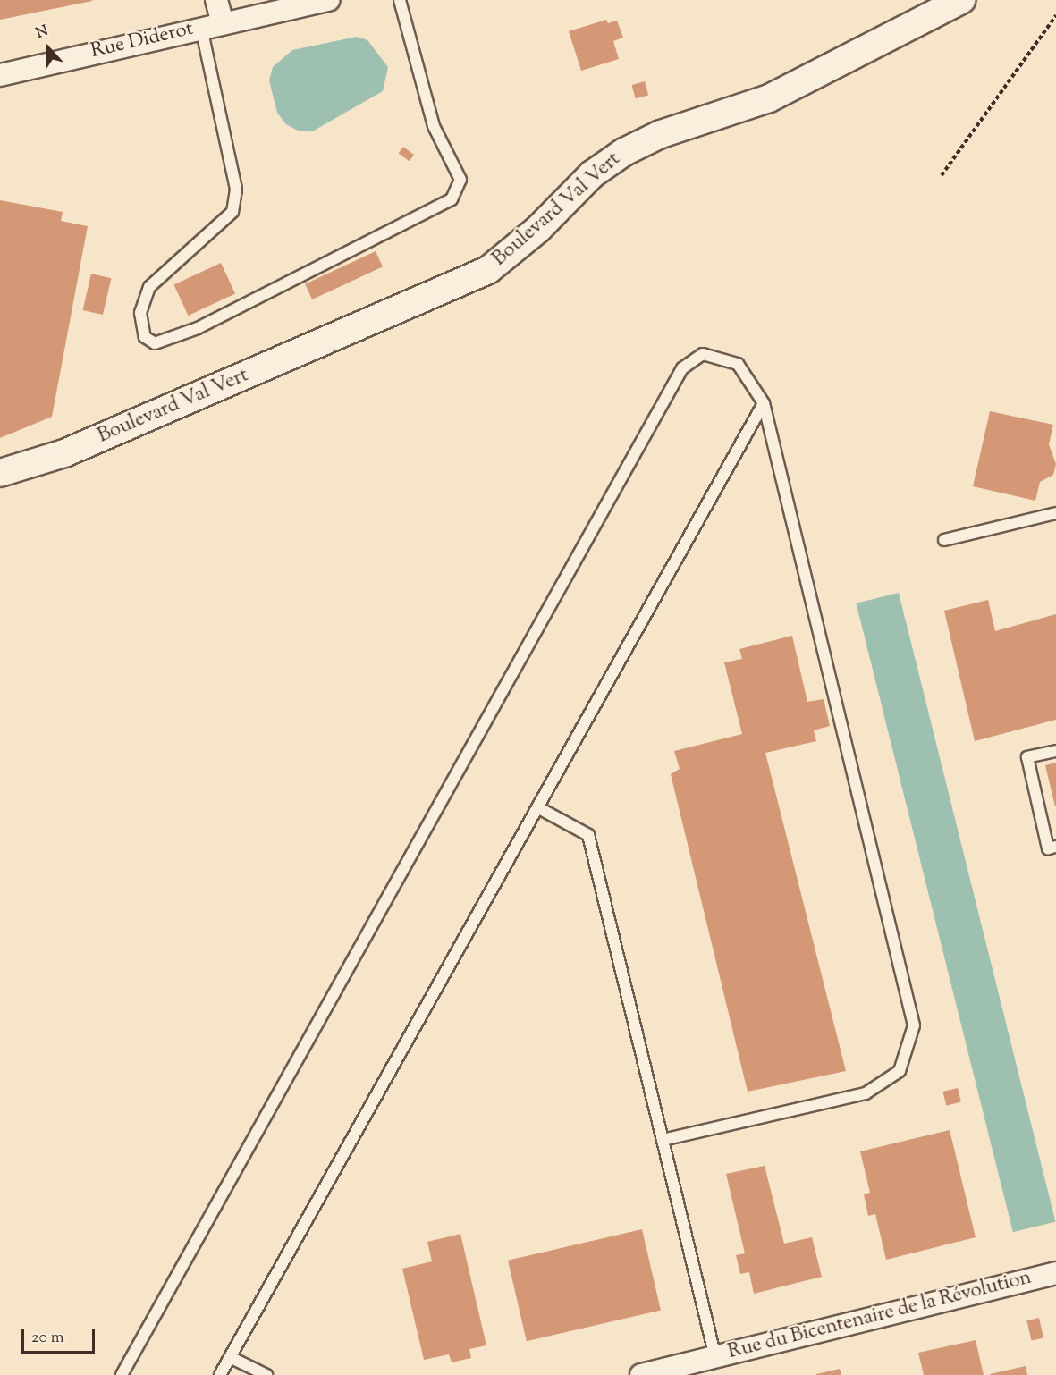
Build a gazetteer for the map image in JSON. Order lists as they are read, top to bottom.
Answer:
{
  "streets": {
    "street": ["Rue Diderot", "Boulevard Val Vert", "Rue du Bicentenaire de la Révolution"]
  },
  "scale_bar": "20 m",
  "north": "top"
}
